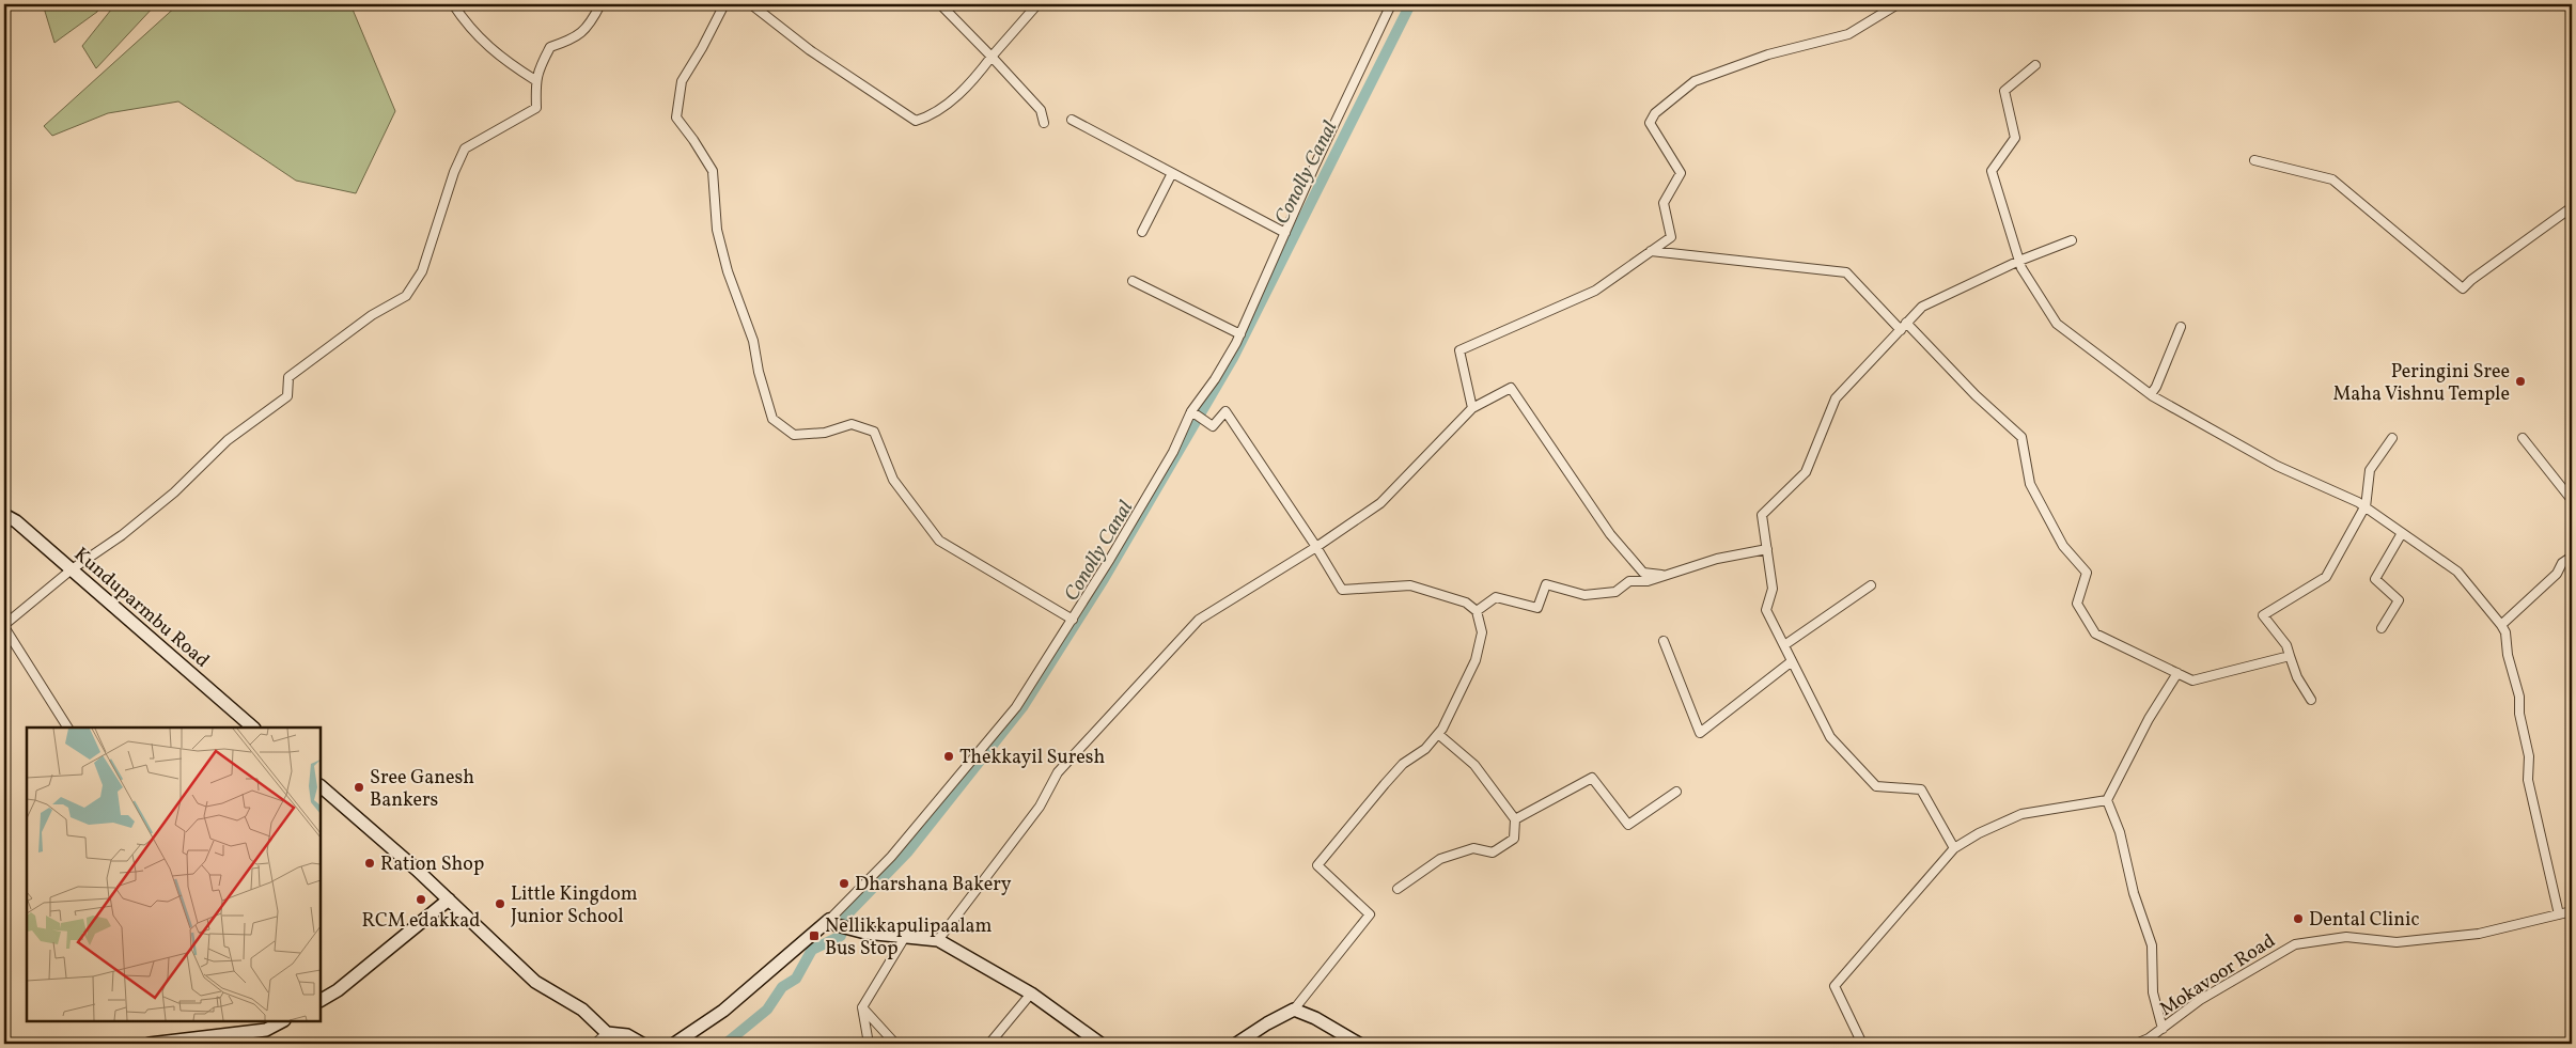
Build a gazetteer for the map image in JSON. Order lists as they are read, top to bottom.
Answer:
{
  "streets": {
    "main road": ["Kunduparmbu Road"],
    "street": ["Mokavoor Road"]
  },
  "water": ["Conolly Canal"],
  "places": {
    "other": [
      "Peringini Sree Maha Vishnu Temple",
      "Thekkayil Suresh",
      "Sree Ganesh Bankers",
      "Ration Shop",
      "Dharshana Bakery",
      "RCM edakkad",
      "Little Kingdom Junior School",
      "Dental Clinic"
    ],
    "transit": ["Nellikkapulipaalam Bus Stop"]
  }
}
